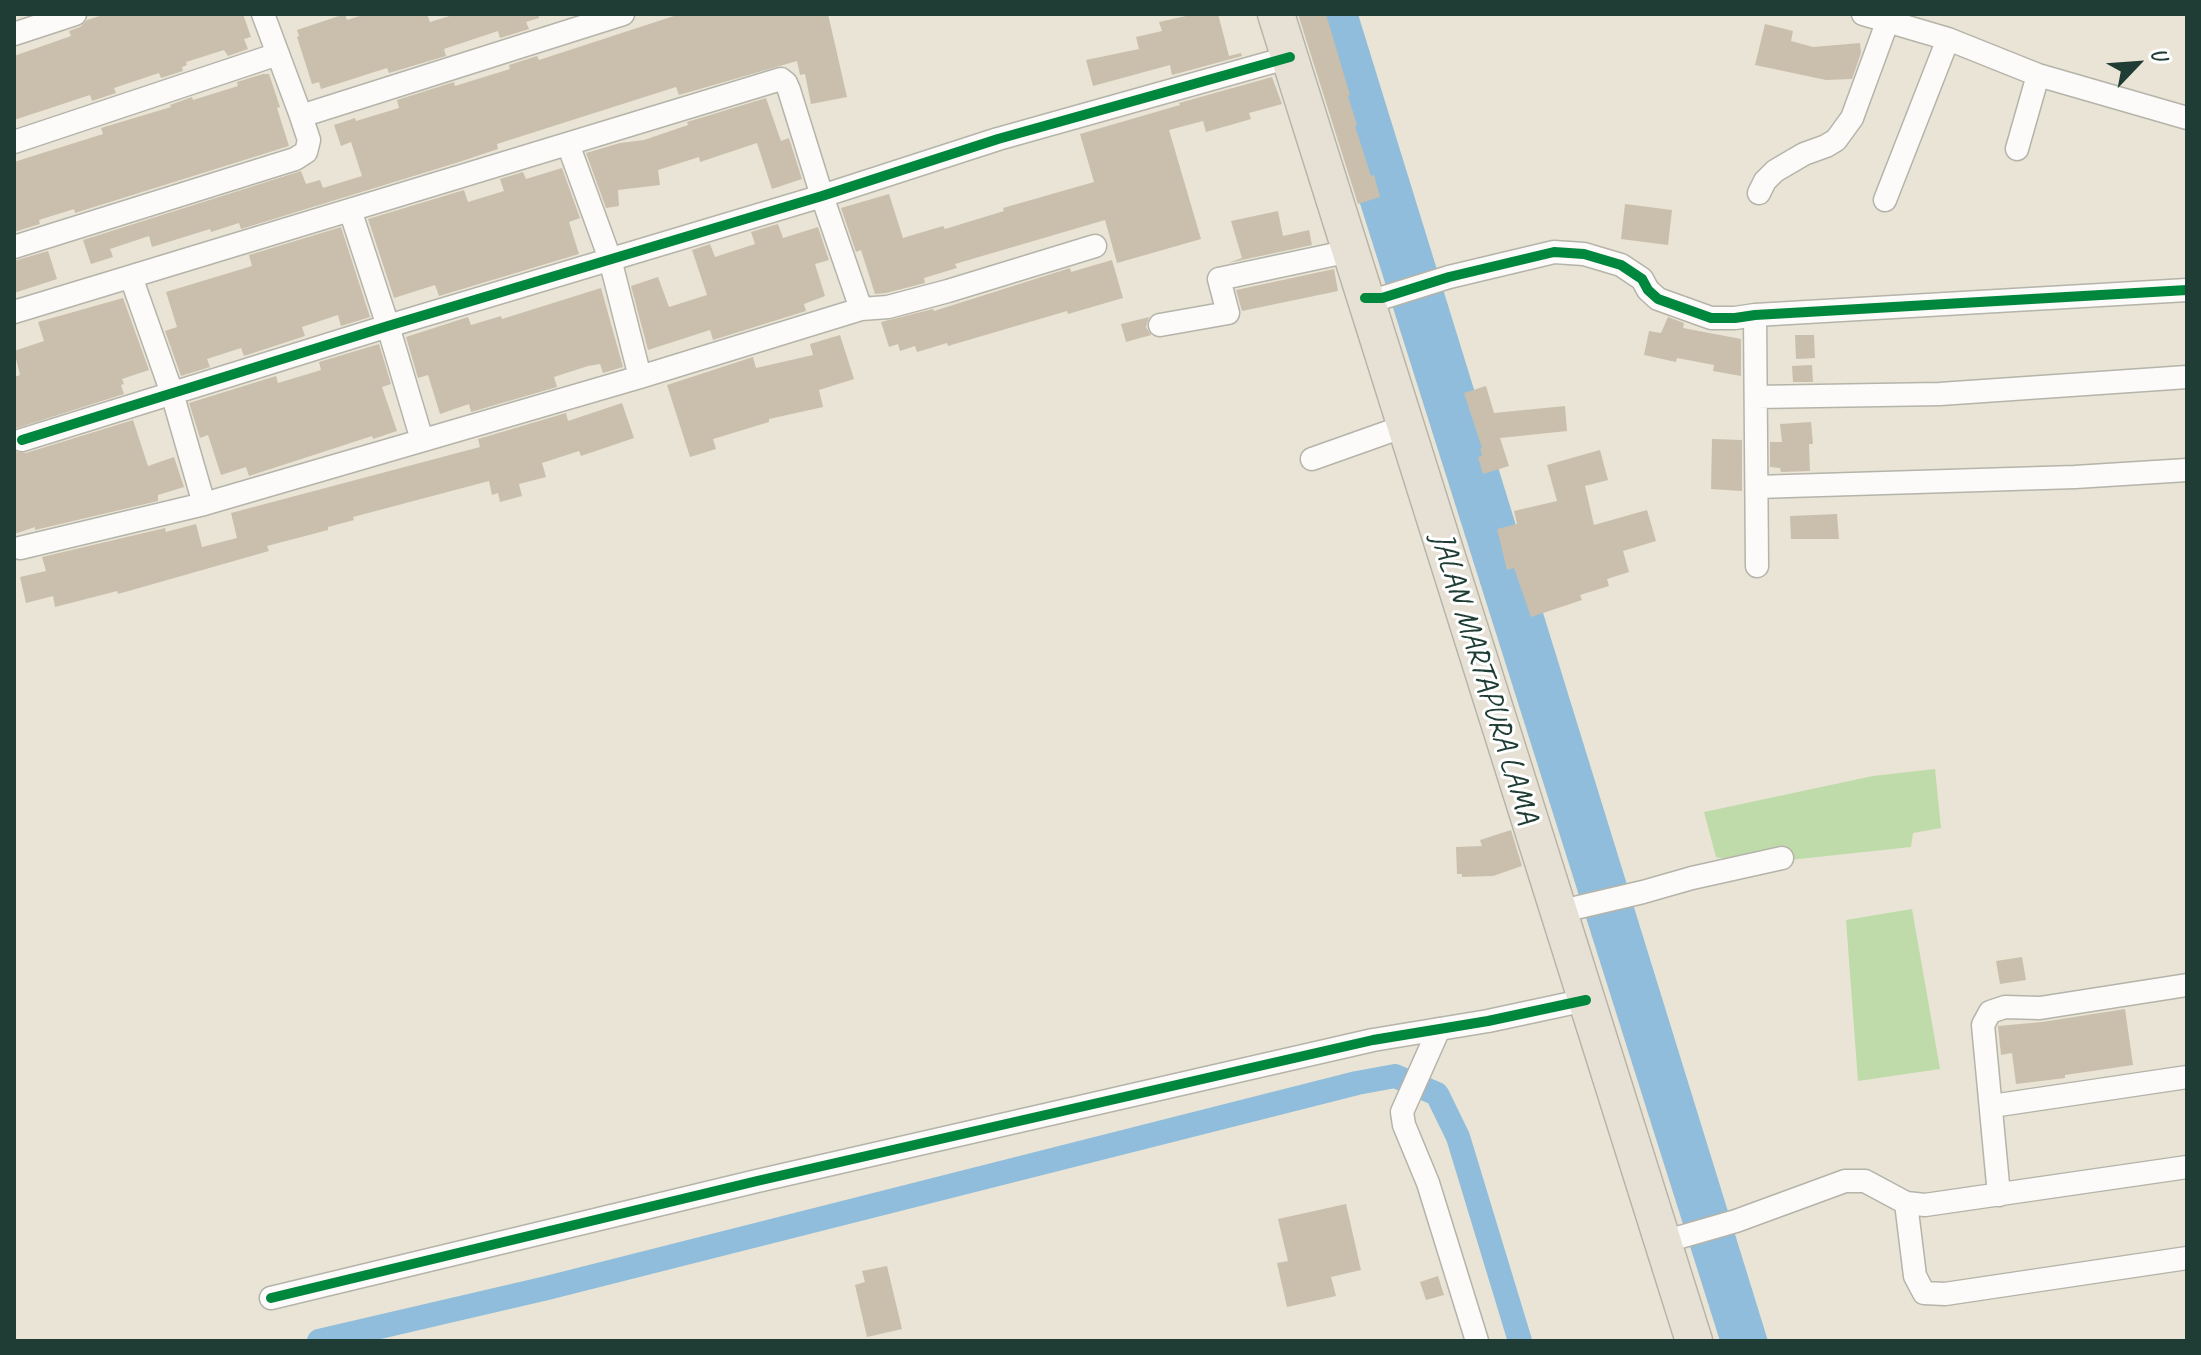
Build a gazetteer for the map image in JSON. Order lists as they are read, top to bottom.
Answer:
{
  "streets": {
    "main road": ["JALAN MARTAPURA LAMA"]
  },
  "north": "top right"
}
